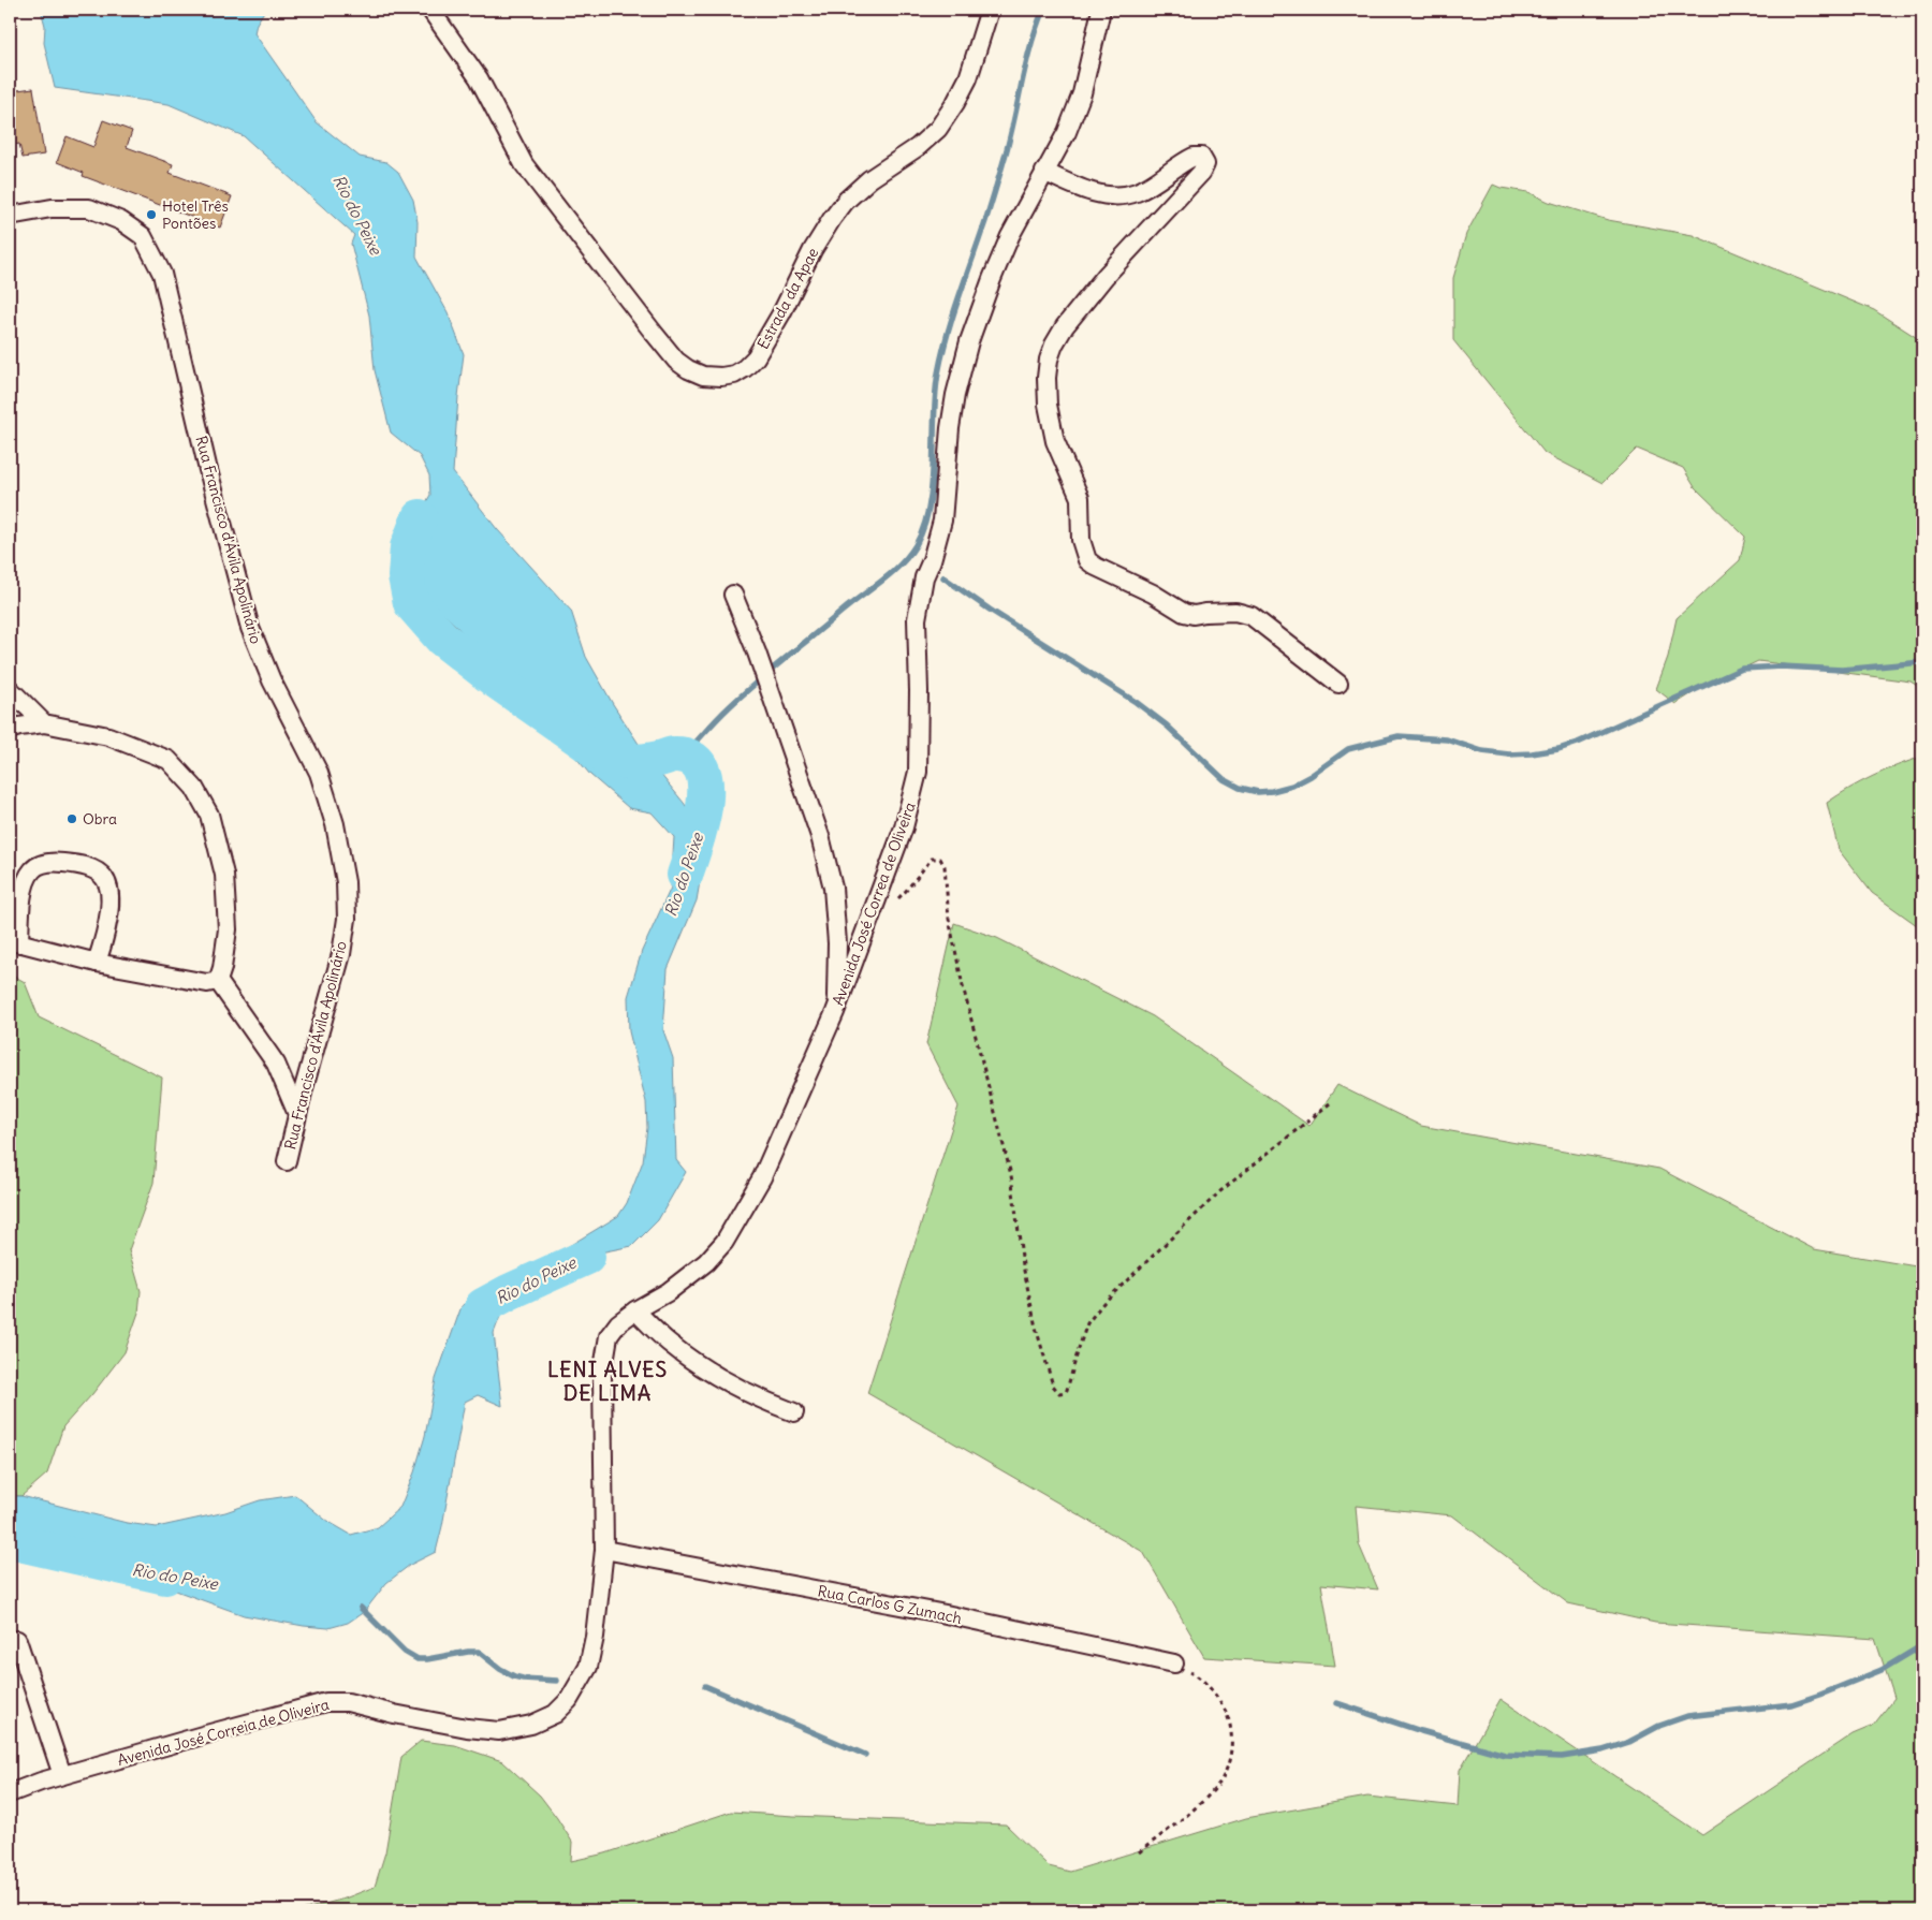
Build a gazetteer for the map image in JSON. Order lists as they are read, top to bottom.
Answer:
{
  "streets": {
    "street": [
      "Estrada da Apae",
      "Rua Francisco d'Ávila Apolinário",
      "Avenida José Correa de Oliveira",
      "Rua Carlos G Zumach",
      "Avenida José Correia de Oliveira"
    ]
  },
  "crossings": [
    ["Avenida José Correa de Oliveira", "Avenida José Correia de Oliveira"],
    ["Rua Carlos G Zumach", "Avenida José Correia de Oliveira"]
  ],
  "districts": ["LENI ALVES DE LIMA"],
  "water": ["Rio do Peixe"],
  "places": ["Hotel Três Pontões", "Obra"]
}
